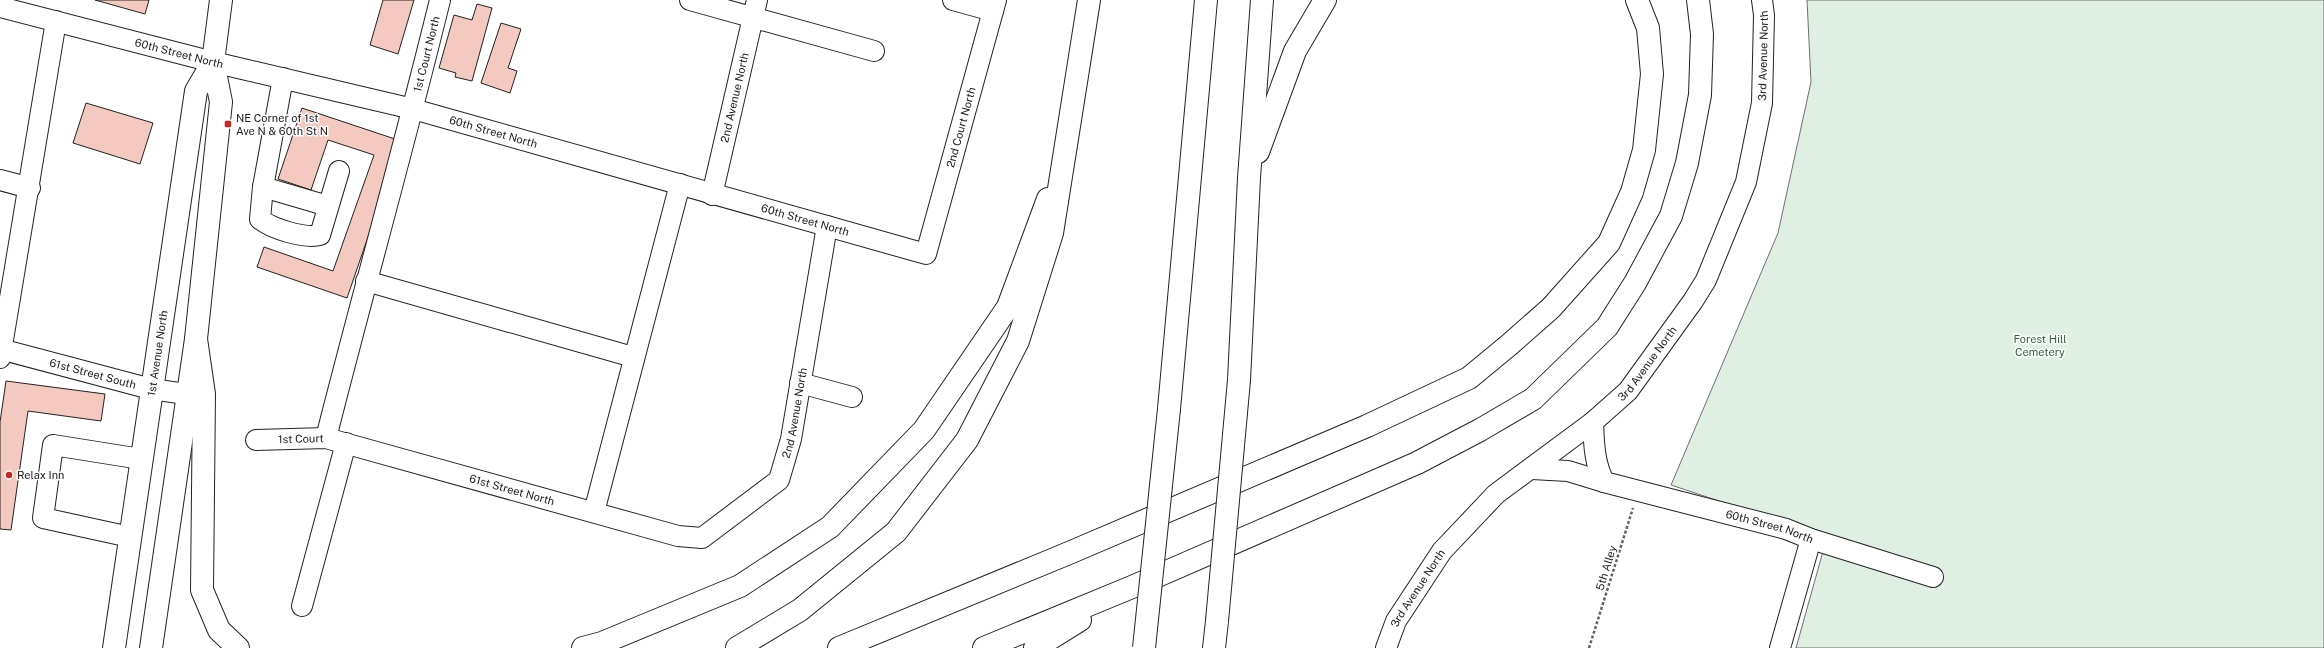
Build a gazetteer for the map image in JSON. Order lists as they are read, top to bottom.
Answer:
{
  "streets": {
    "main road": ["1st Avenue North"],
    "street": [
      "60th Street North",
      "1st Court North",
      "3rd Avenue North",
      "2nd Avenue North",
      "2nd Court North",
      "61st Street South",
      "1st Court",
      "61st Street North"
    ],
    "path": ["5th Alley"]
  },
  "crossings": [
    ["60th Street North", "1st Court North"],
    ["60th Street North", "3rd Avenue North"],
    ["60th Street North", "2nd Avenue North"],
    ["60th Street North", "2nd Court North"],
    ["60th Street North", "1st Avenue North"],
    ["60th Street North", "5th Alley"],
    ["1st Court North", "1st Court"],
    ["2nd Avenue North", "61st Street North"],
    ["1st Avenue North", "61st Street South"],
    ["1st Court", "61st Street North"]
  ],
  "parks": ["Forest Hill Cemetery"],
  "places": {
    "transit": ["NE Corner of 1st Ave N & 60th St N"],
    "other": ["Relax Inn"]
  }
}
